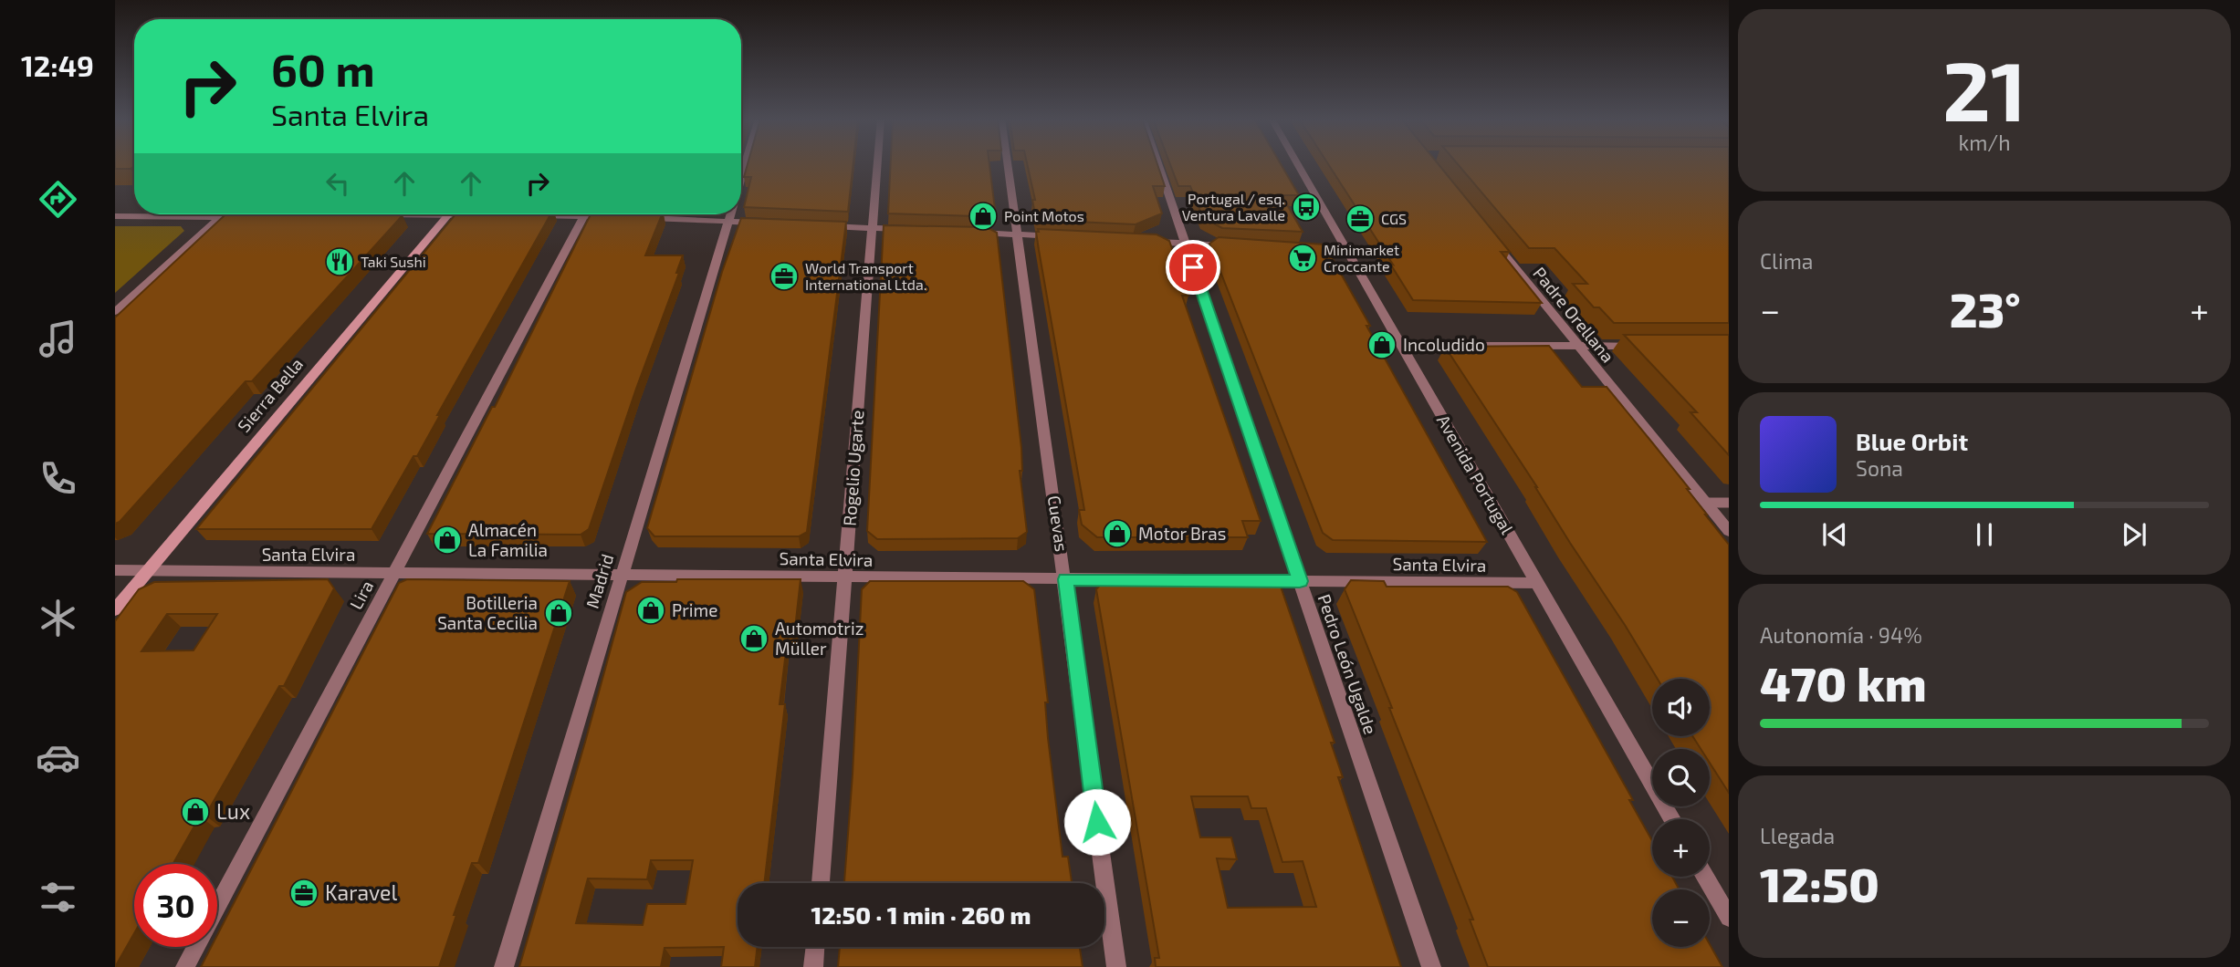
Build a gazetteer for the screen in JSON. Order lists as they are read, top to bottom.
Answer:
{
  "streets": {
    "main road": ["Sierra Bella"],
    "street": [
      "Padre Orellana",
      "Rogelio Ugarte",
      "Avenida Portugal",
      "Cuevas",
      "Santa Elvira",
      "Madrid",
      "Lira",
      "Pedro León Ugalde"
    ]
  },
  "crossings": [
    ["Sierra Bella", "Santa Elvira"],
    ["Rogelio Ugarte", "Santa Elvira"],
    ["Avenida Portugal", "Santa Elvira"],
    ["Cuevas", "Santa Elvira"],
    ["Santa Elvira", "Madrid"],
    ["Santa Elvira", "Lira"],
    ["Santa Elvira", "Pedro León Ugalde"]
  ],
  "places": {
    "bus stop": ["Portugal / esq. Ventura Lavalle"],
    "shop": [
      "Point Motos",
      "Incoludido",
      "Motor Bras",
      "Almacén La Familia",
      "Prime",
      "Botilleria Santa Cecilia",
      "Automotriz Müller",
      "Lux"
    ],
    "office": ["CGS", "World Transport International Ltda.", "Karavel"],
    "supermarket": ["Minimarket Croccante"],
    "restaurant": ["Taki Sushi"]
  },
  "page": {
    "tabs": "12:49",
    "tile": [
      ["21", "km/h"],
      "Clima",
      ["Autonomía · 94%", "470 km"],
      ["Llegada", "12:50"]
    ],
    "turn": ["60 m", "Santa Elvira"],
    "heat": ["−", "23°", "+"],
    "song": ["Blue Orbit", "Sona"],
    "map_buttons": ["+", "−"],
    "limit": "30",
    "trip": "12:50 · 1 min · 260 m"
  }
}
